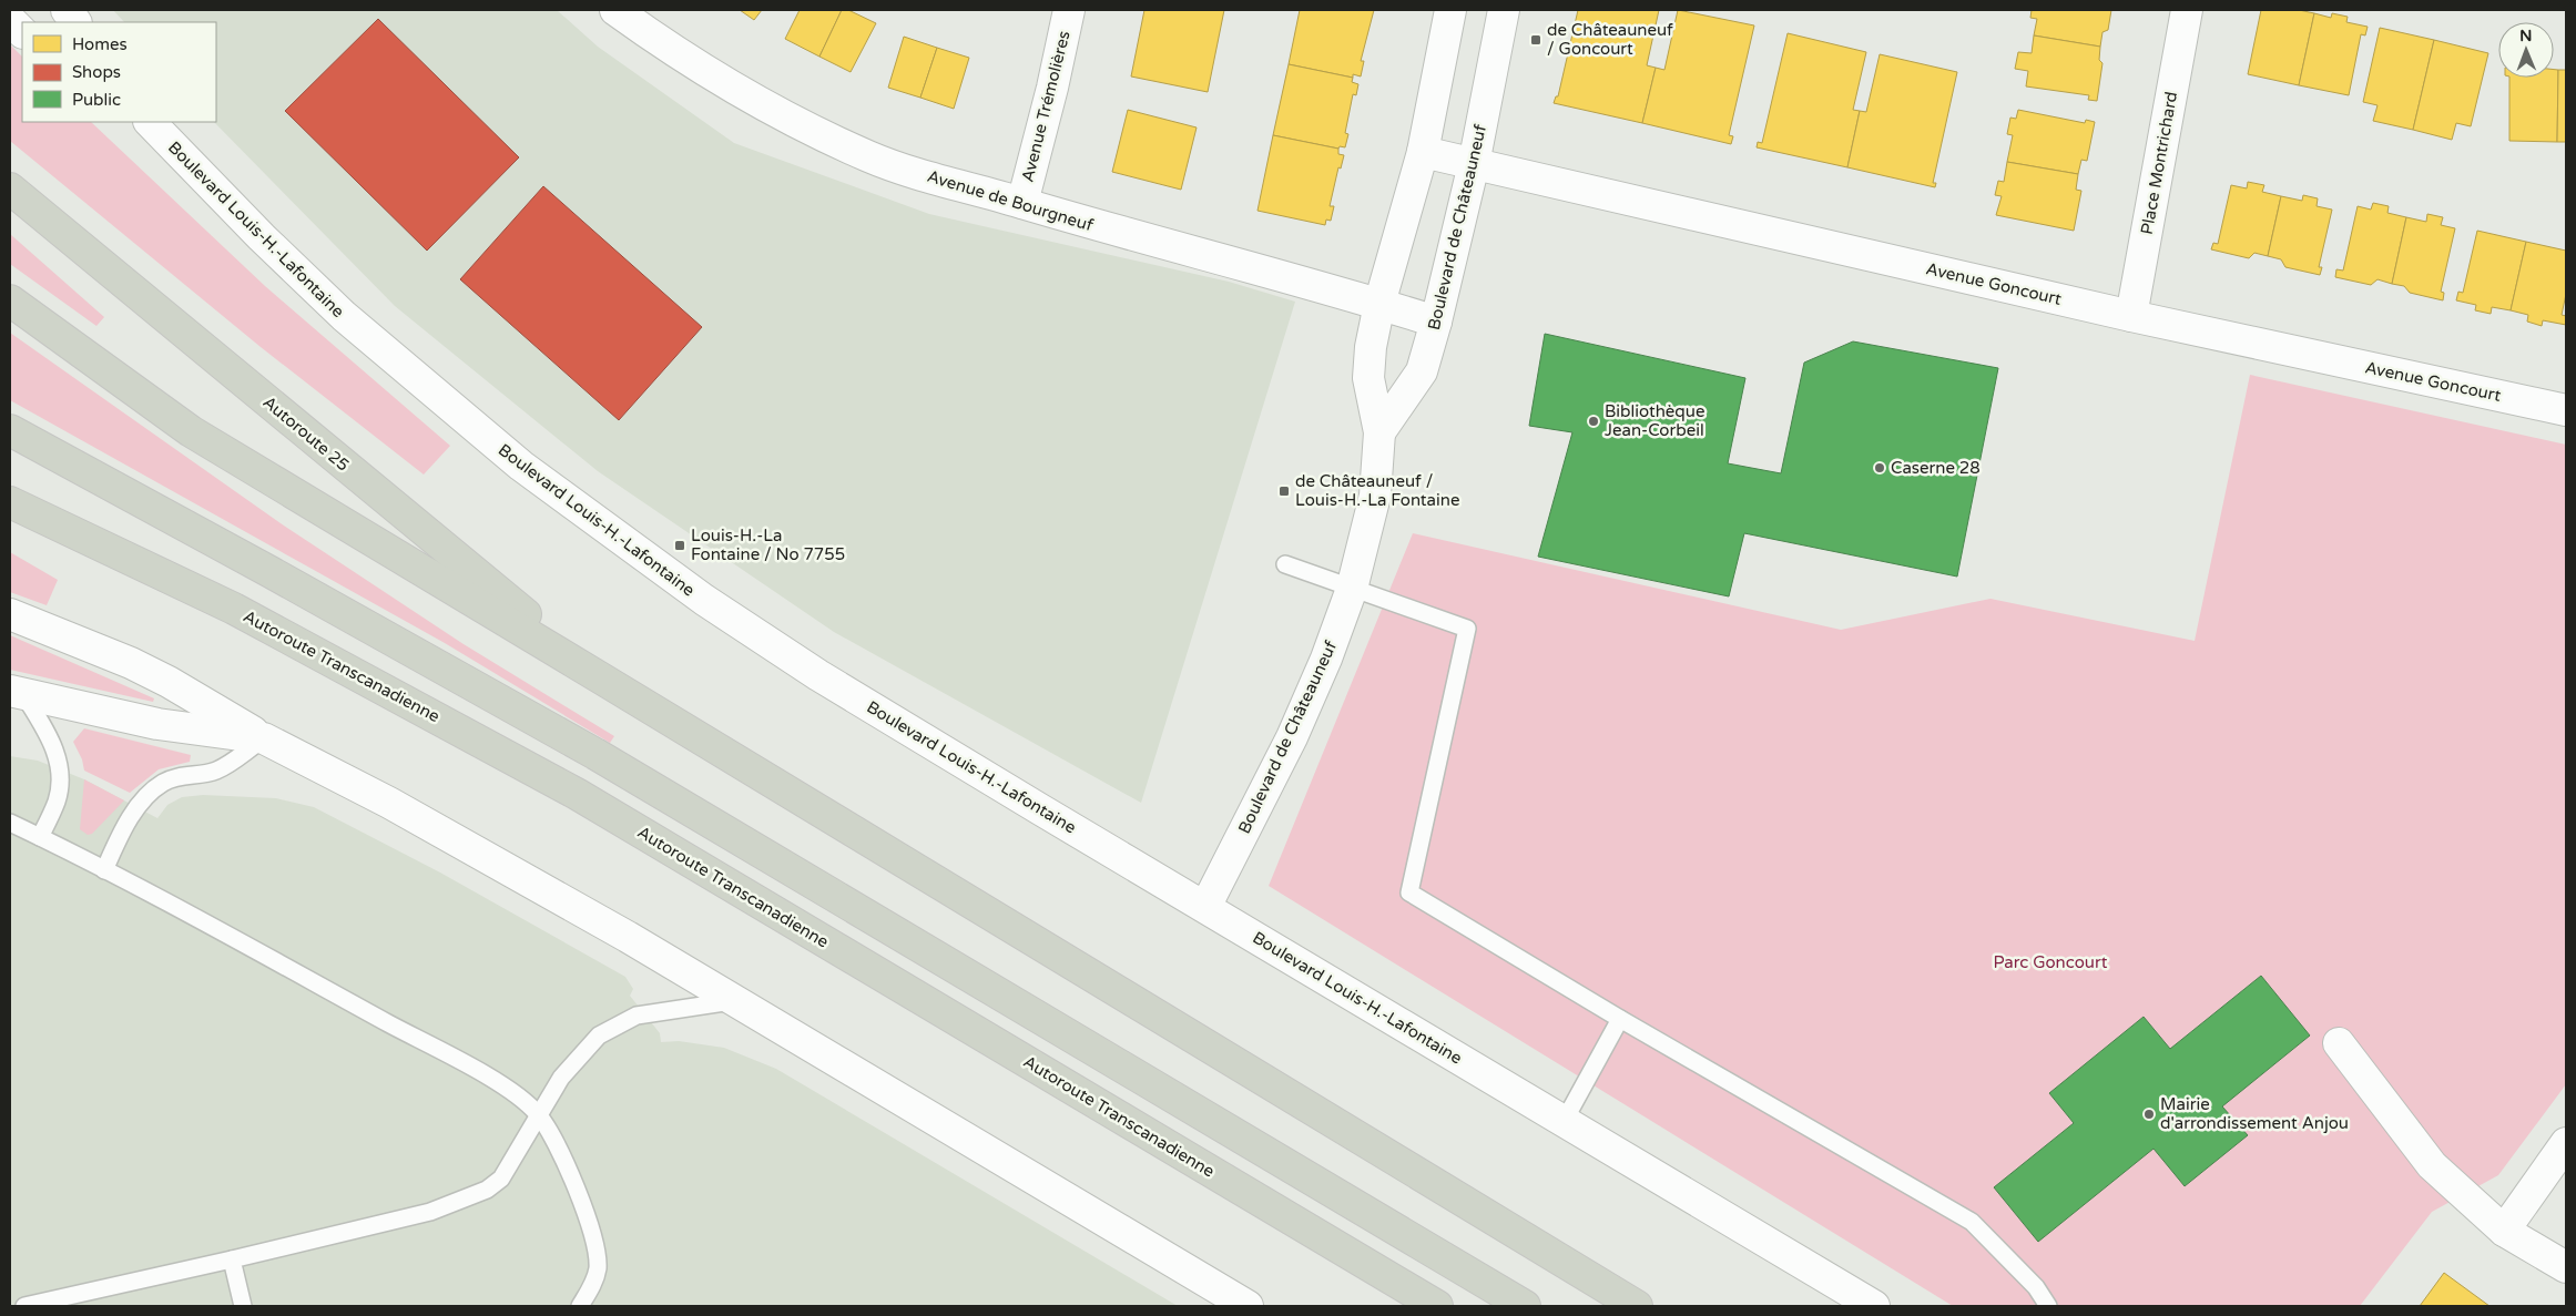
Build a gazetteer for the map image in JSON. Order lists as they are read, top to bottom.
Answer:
{
  "streets": {
    "highway": ["Autoroute 25", "Autoroute Transcanadienne"],
    "street": [
      "Avenue Trémolières",
      "Place Montrichard",
      "Avenue de Bourgneuf",
      "Boulevard de Châteauneuf",
      "Boulevard Louis-H.-Lafontaine",
      "Avenue Goncourt"
    ]
  },
  "crossings": [
    ["Avenue Trémolières", "Avenue de Bourgneuf"],
    ["Place Montrichard", "Avenue Goncourt"],
    ["Avenue de Bourgneuf", "Boulevard de Châteauneuf"],
    ["Boulevard de Châteauneuf", "Boulevard Louis-H.-Lafontaine"],
    ["Boulevard de Châteauneuf", "Avenue Goncourt"]
  ],
  "parks": ["Parc Goncourt"],
  "places": {
    "transit": ["de Châteauneuf / Goncourt", "de Châteauneuf / Louis-H.-La Fontaine", "Louis-H.-La Fontaine / No 7755"],
    "other": ["Bibliothèque Jean-Corbeil", "Caserne 28", "Mairie d'arrondissement Anjou"]
  },
  "legend": ["Homes", "Shops", "Public"],
  "north": "top"
}
